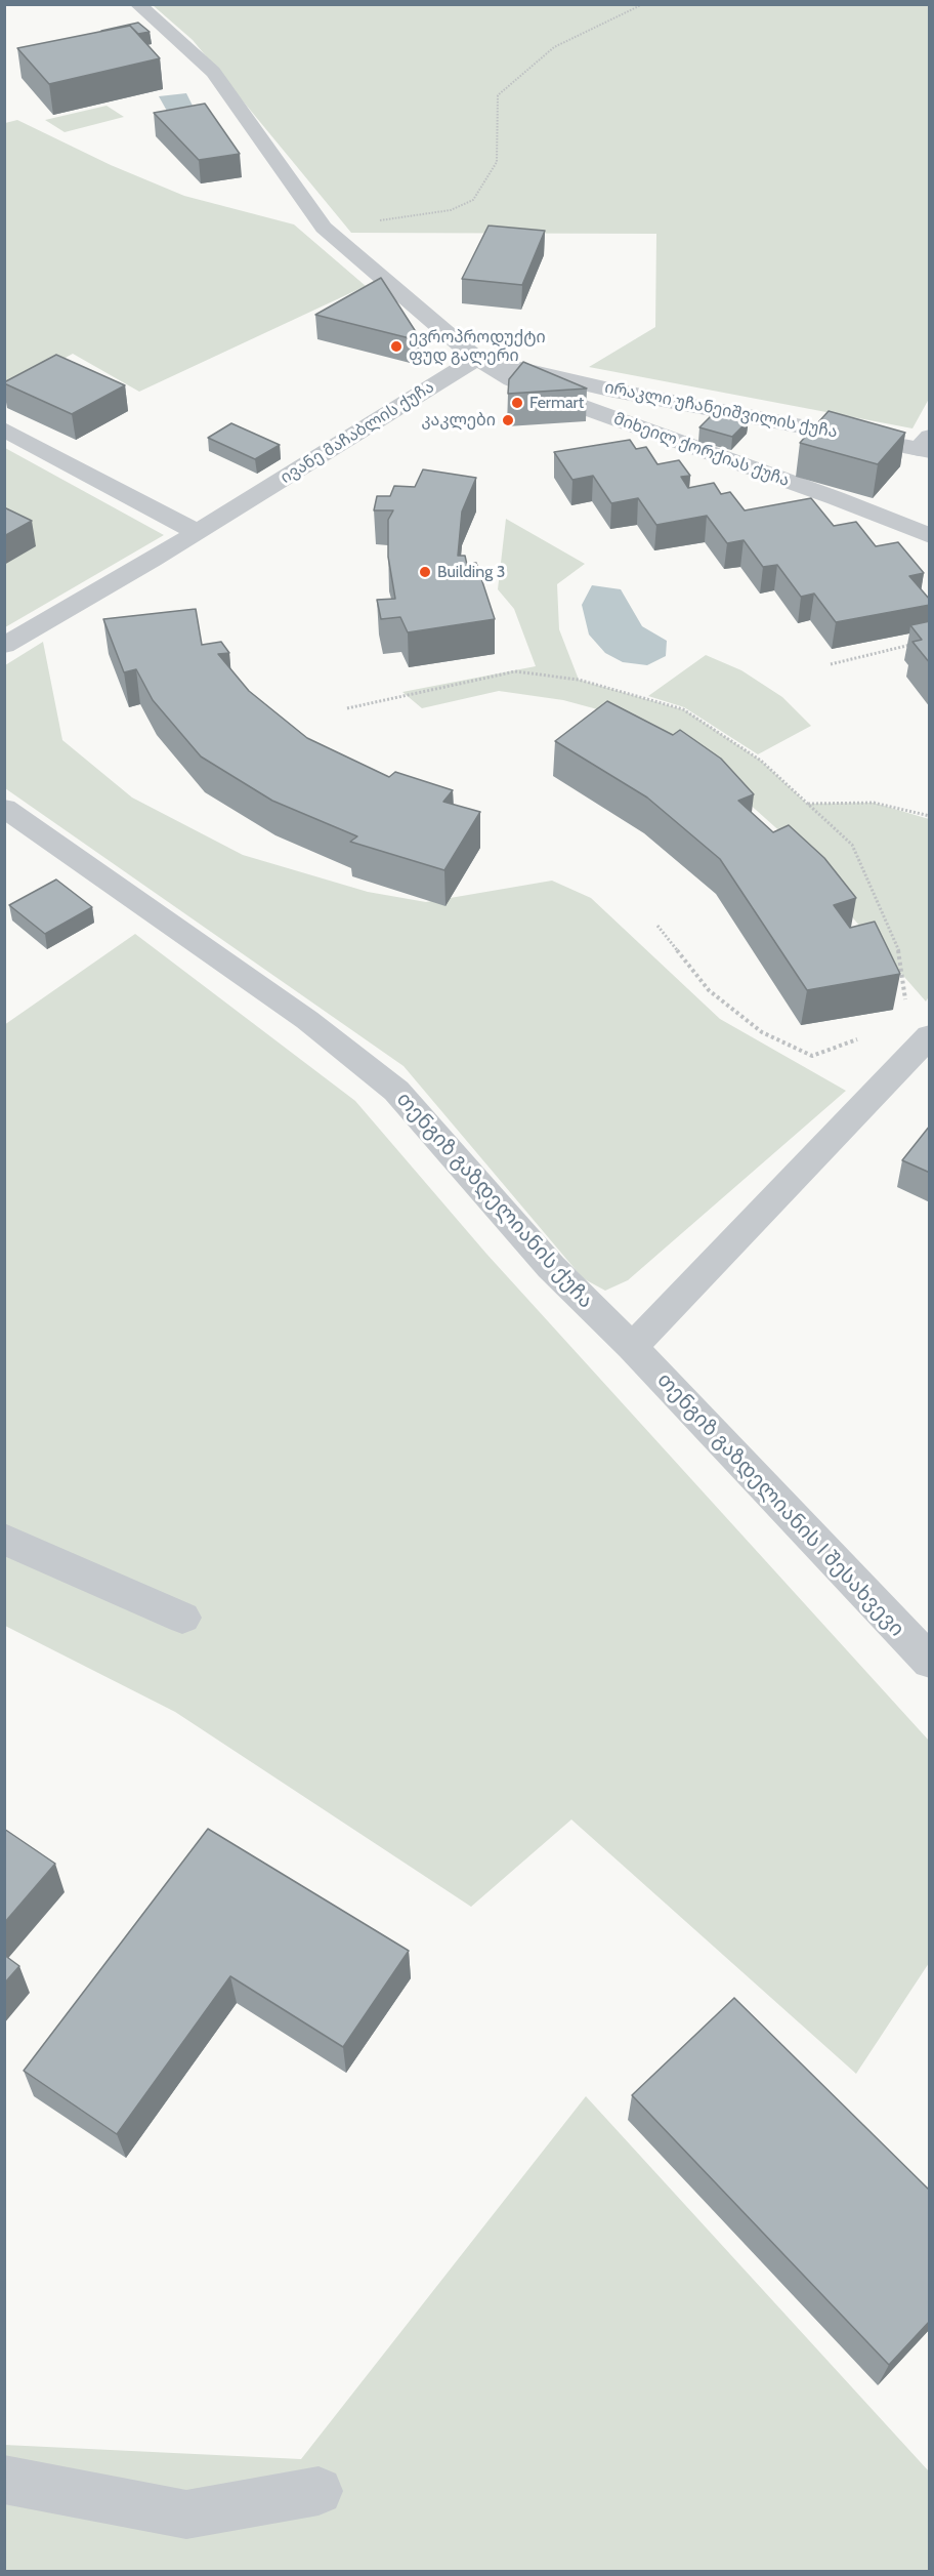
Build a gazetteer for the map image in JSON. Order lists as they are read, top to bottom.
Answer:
{
  "streets": {
    "street": [
      "ირაკლი უჩანეიშვილის ქუჩა",
      "ივანე მაჩაბლის ქუჩა",
      "მიხეილ ქორქიას ქუჩა",
      "თენგიზ გაზდელიანის ქუჩა",
      "თენგიზ გაზდელიანის I შესახვევი"
    ]
  },
  "crossings": [
    ["ირაკლი უჩანეიშვილის ქუჩა", "ივანე მაჩაბლის ქუჩა"],
    ["ირაკლი უჩანეიშვილის ქუჩა", "მიხეილ ქორქიას ქუჩა"],
    ["ივანე მაჩაბლის ქუჩა", "მიხეილ ქორქიას ქუჩა"],
    ["თენგიზ გაზდელიანის ქუჩა", "თენგიზ გაზდელიანის I შესახვევი"]
  ],
  "places": [
    "ევროპროდუქტი ფუდ გალერი",
    "Fermart",
    "კაკლები",
    "Building 3"
  ]
}
